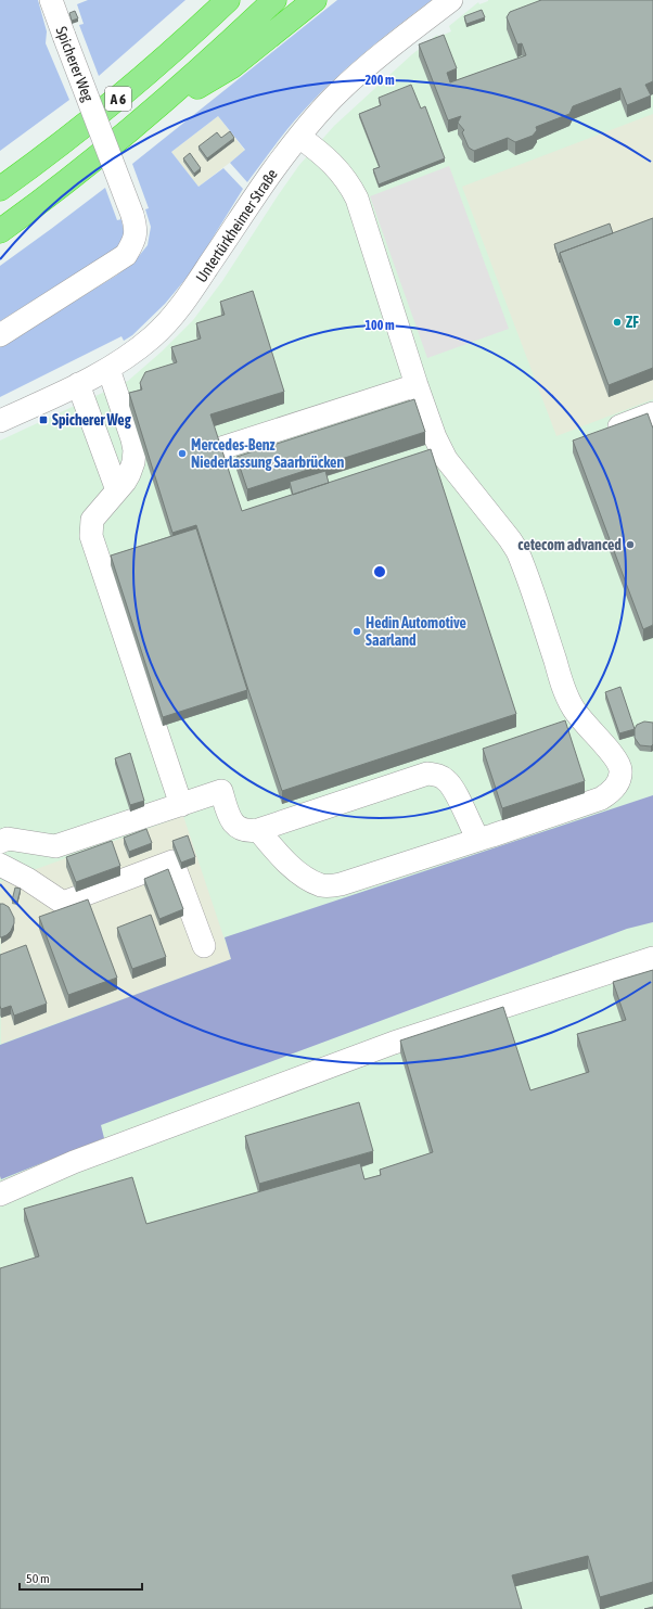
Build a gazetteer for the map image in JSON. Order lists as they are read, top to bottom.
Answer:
{
  "streets": {
    "highway": ["A 6"],
    "street": ["Spicherer Weg", "Untertürkheimer Straße"]
  },
  "places": {
    "other": [
      "ZF",
      "Mercedes-Benz Niederlassung Saarbrücken",
      "cetecom advanced",
      "Hedin Automotive Saarland"
    ],
    "transit": ["Spicherer Weg"]
  },
  "scale_bar": "50 m",
  "rings": ["200 m", "100 m"]
}
